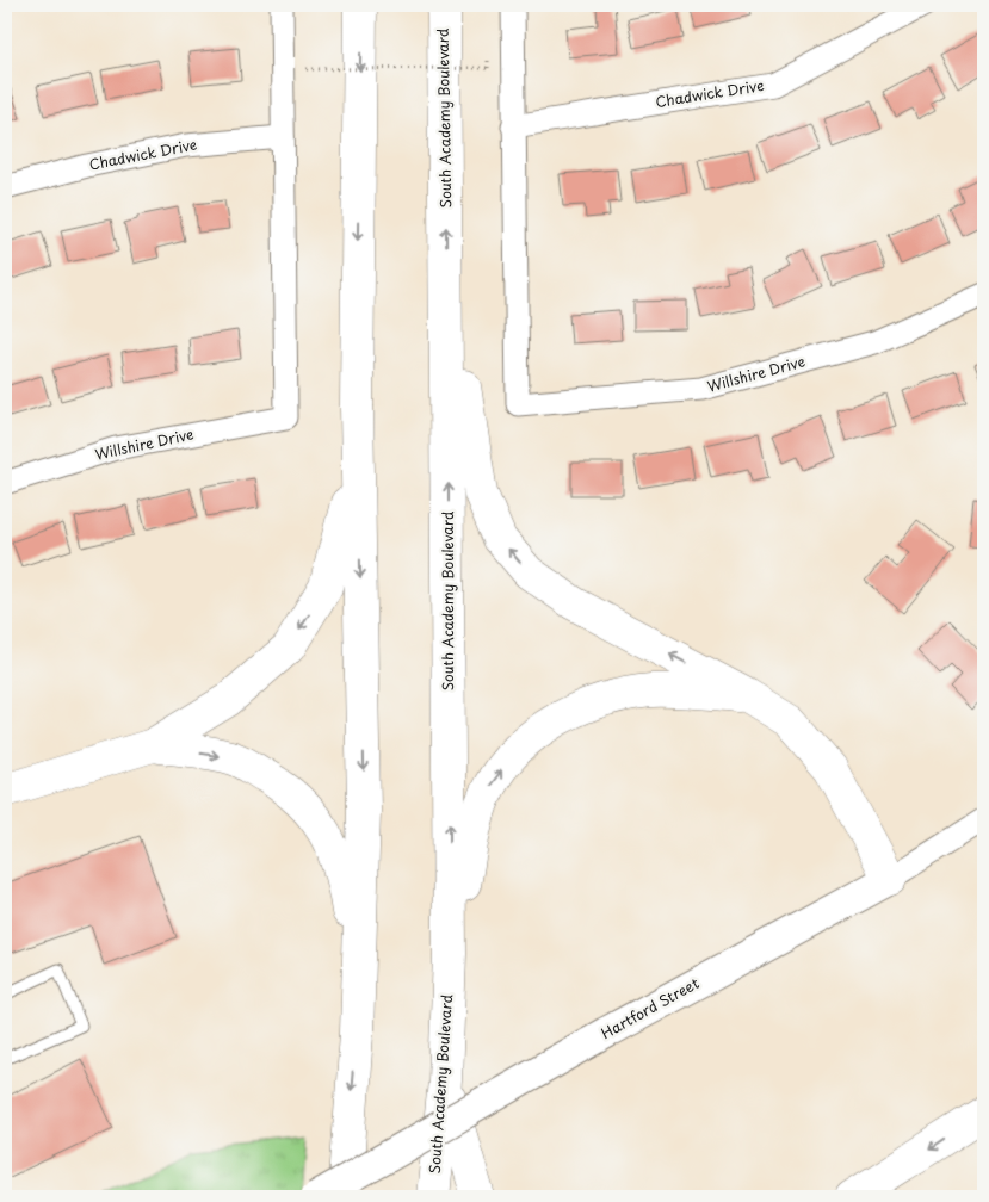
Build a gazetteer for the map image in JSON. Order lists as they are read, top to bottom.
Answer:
{
  "streets": {
    "highway": ["South Academy Boulevard"],
    "street": ["Chadwick Drive", "Willshire Drive", "Hartford Street"]
  },
  "crossings": [
    ["Chadwick Drive", "Willshire Drive"]
  ]
}
